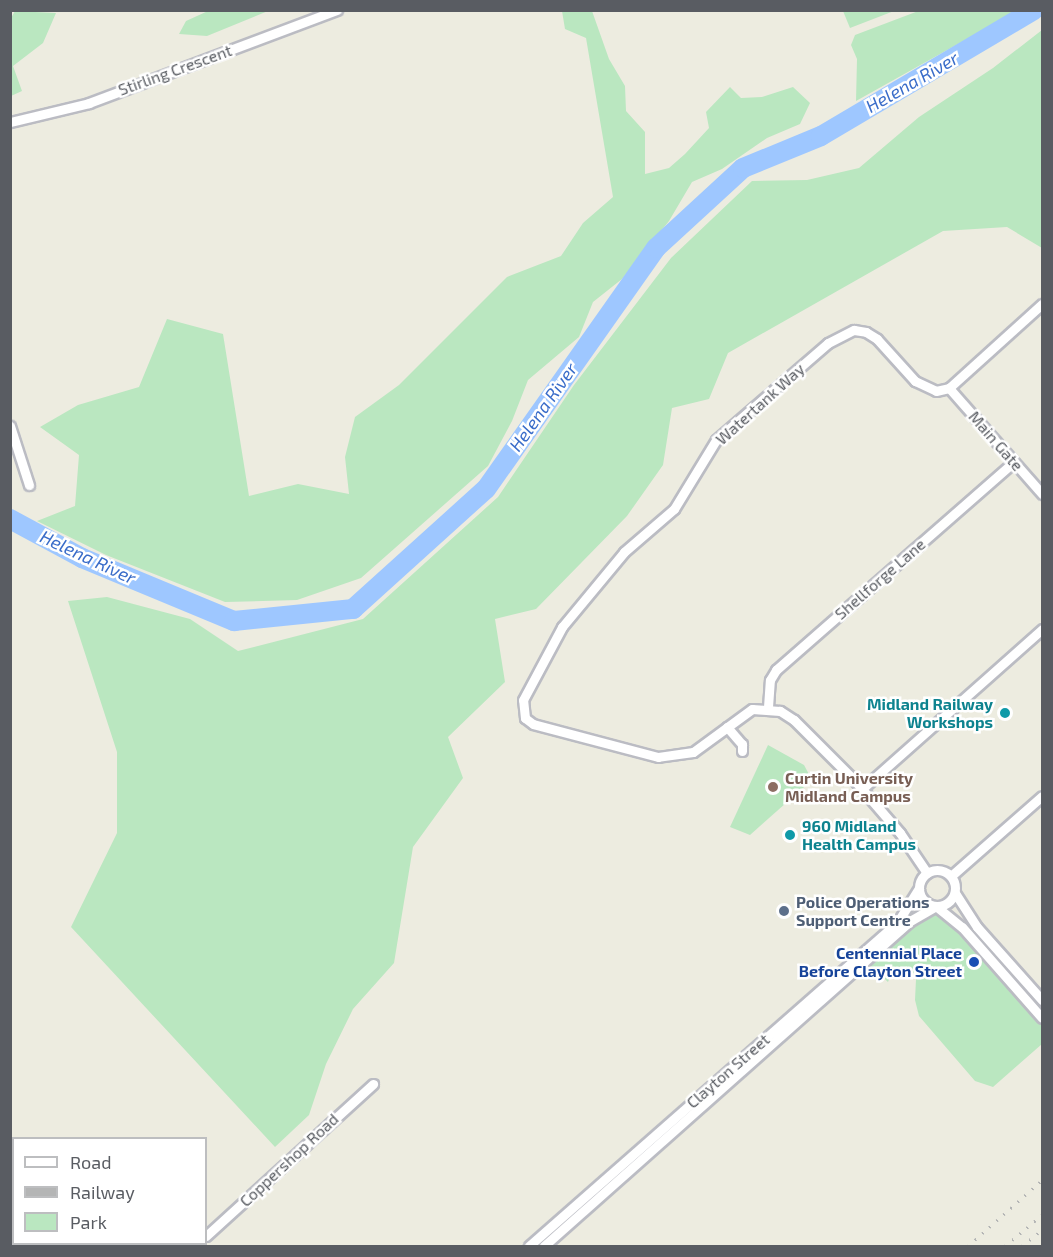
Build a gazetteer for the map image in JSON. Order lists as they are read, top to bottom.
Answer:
{
  "streets": {
    "street": [
      "Stirling Crescent",
      "Watertank Way",
      "Main Gate",
      "Shellforge Lane",
      "Clayton Street",
      "Coppershop Road"
    ]
  },
  "crossings": [
    ["Watertank Way", "Main Gate"],
    ["Main Gate", "Shellforge Lane"]
  ],
  "water": ["Helena River"],
  "places": [
    "Midland Railway Workshops",
    "Curtin University Midland Campus",
    "960 Midland Health Campus",
    "Police Operations Support Centre",
    "Centennial Place Before Clayton Street"
  ],
  "legend": ["Road", "Railway", "Park"]
}
